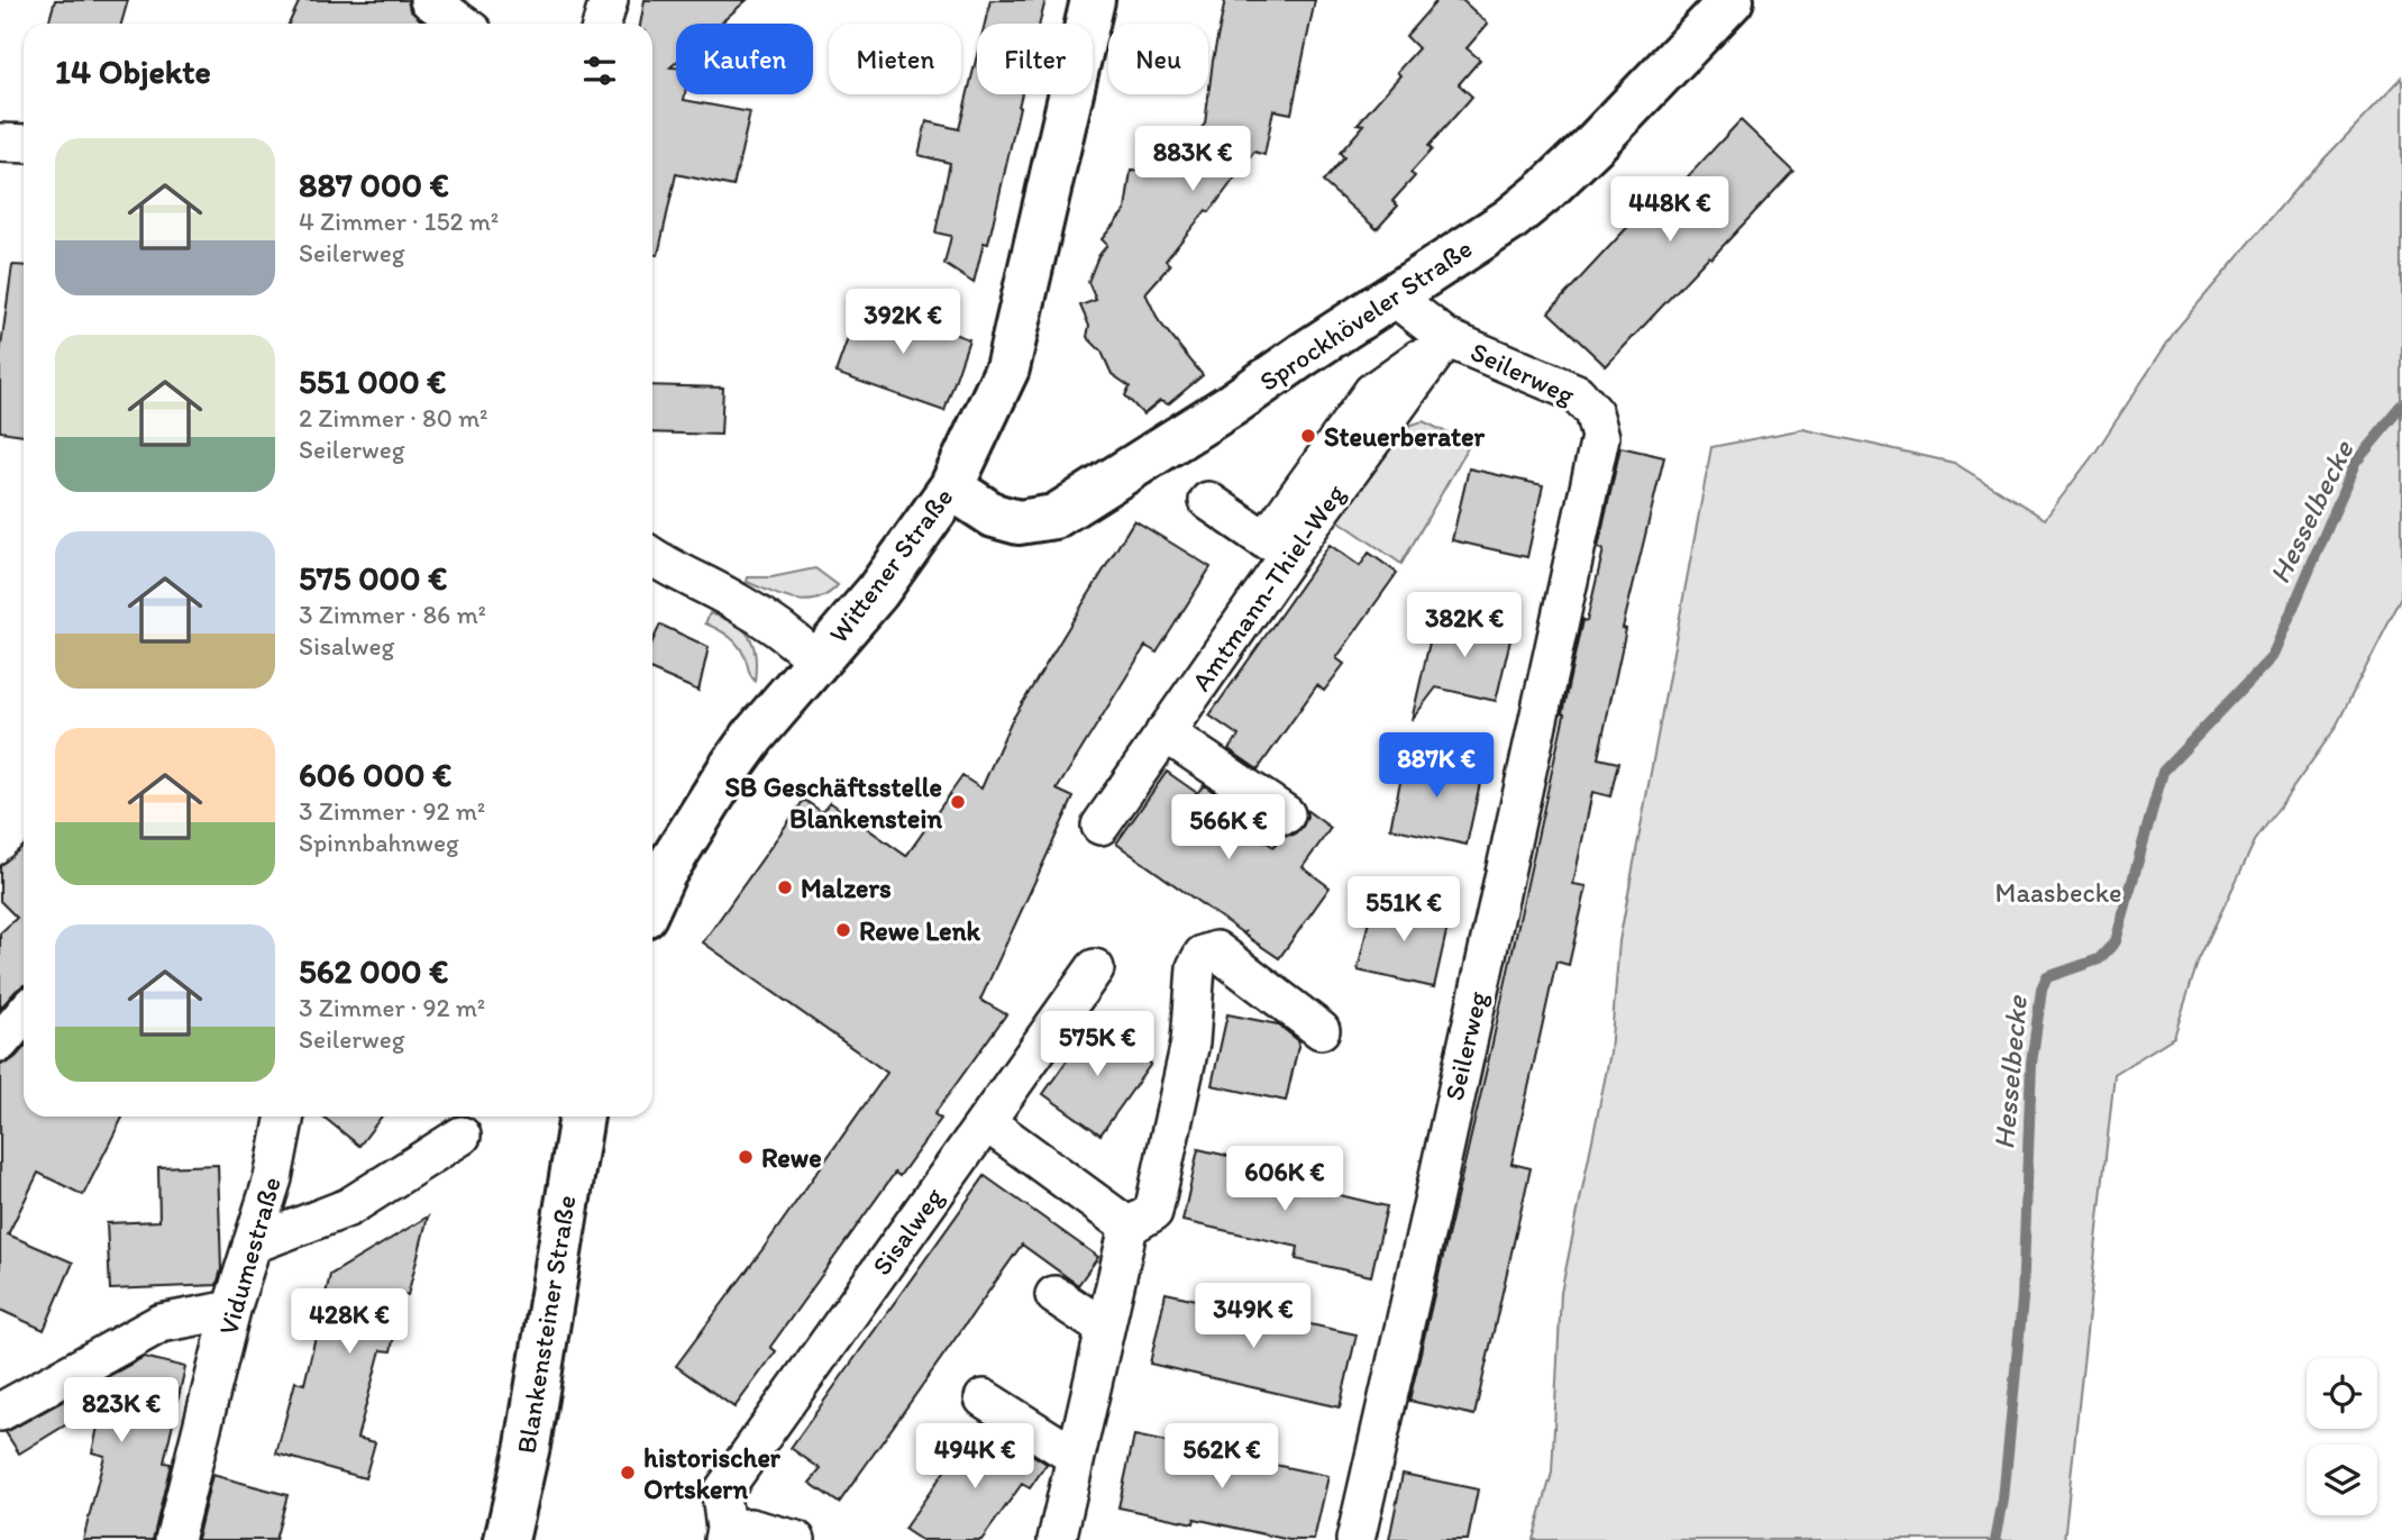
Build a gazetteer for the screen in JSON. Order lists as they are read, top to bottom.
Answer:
{
  "streets": {
    "main road": ["Sprockhöveler Straße", "Wittener Straße", "Blankensteiner Straße"],
    "street": [
      "Seilerweg",
      "Amtmann-Thiel-Weg",
      "Sisalweg",
      "Vidumestraße"
    ]
  },
  "crossings": [
    ["Sprockhöveler Straße", "Seilerweg"],
    ["Sprockhöveler Straße", "Wittener Straße"],
    ["Seilerweg", "Amtmann-Thiel-Weg"]
  ],
  "water": ["Hesselbecke"],
  "parks": ["Maasbecke"],
  "places": [
    "Steuerberater",
    "SB Geschäftsstelle Blankenstein",
    "Malzers",
    "Rewe Lenk",
    "Rewe",
    "historischer Ortskern"
  ],
  "page": {
    "chip": [
      "Kaufen",
      "Mieten",
      "Filter",
      "Neu"
    ],
    "heading": "14 Objekte",
    "list": [
      {
        "name": "887 000 €",
        "note": "4 Zimmer · 152 m² · Seilerweg"
      },
      {
        "name": "551 000 €",
        "note": "2 Zimmer · 80 m² · Seilerweg"
      },
      {
        "name": "575 000 €",
        "note": "3 Zimmer · 86 m² · Sisalweg"
      },
      {
        "name": "606 000 €",
        "note": "3 Zimmer · 92 m² · Spinnbahnweg"
      },
      {
        "name": "562 000 €",
        "note": "3 Zimmer · 92 m² · Seilerweg"
      }
    ],
    "price": [
      "883K €",
      "448K €",
      "392K €",
      "382K €",
      "887K €",
      "566K €",
      "551K €",
      "575K €",
      "606K €",
      "349K €",
      "428K €",
      "823K €",
      "494K €",
      "562K €"
    ]
  }
}
